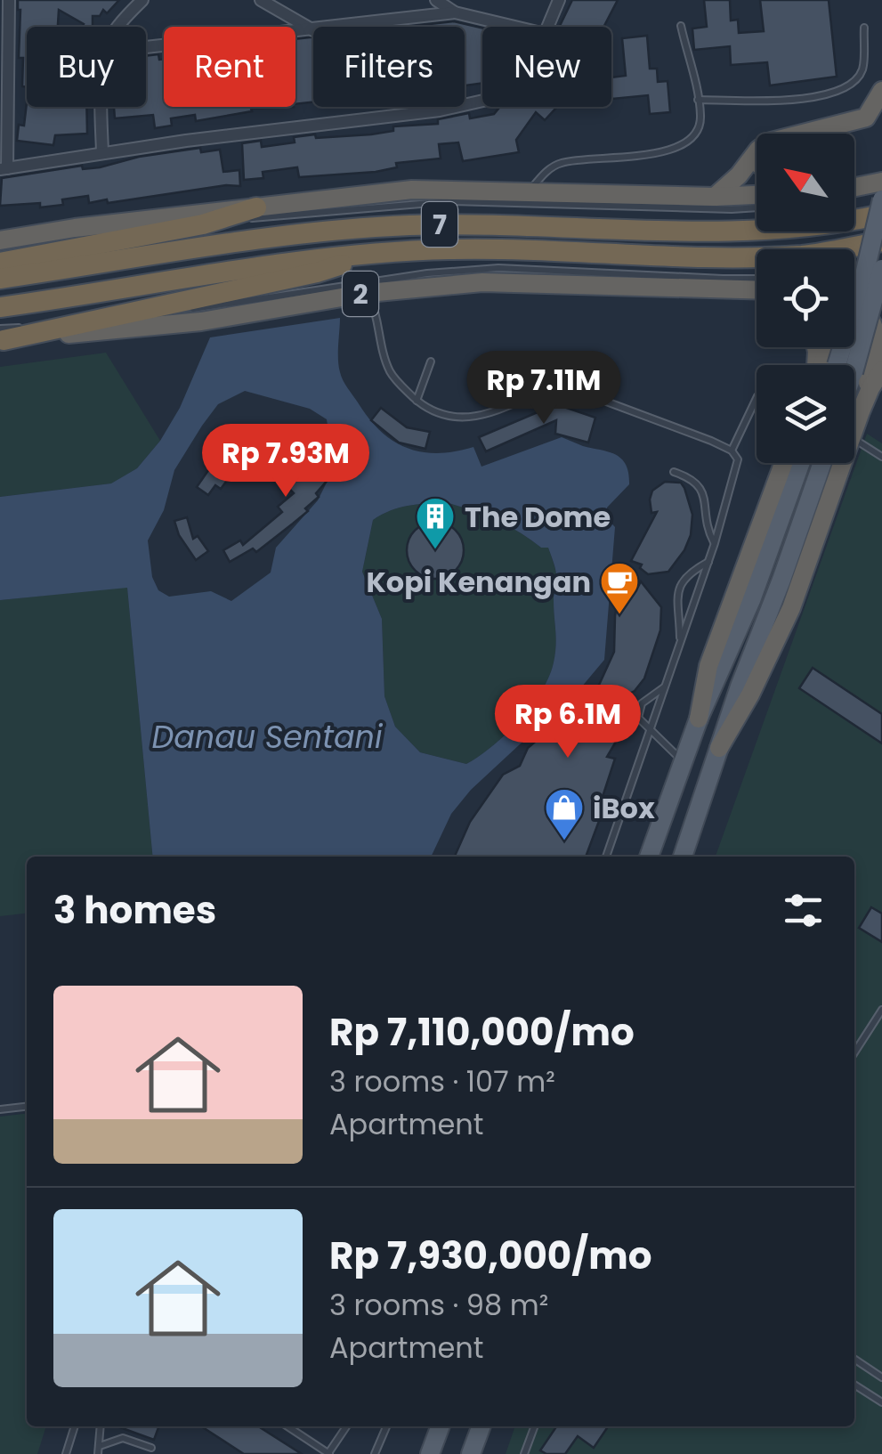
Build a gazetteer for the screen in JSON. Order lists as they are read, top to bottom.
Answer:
{
  "streets": {
    "highway": ["7", "2"]
  },
  "water": ["Danau Sentani"],
  "places": {
    "building": ["The Dome"],
    "cafe": ["Kopi Kenangan"],
    "shop": ["iBox"]
  },
  "north": "top left",
  "page": {
    "chip": [
      "Buy",
      "Rent",
      "Filters",
      "New"
    ],
    "price": ["Rp 7.11M", "Rp 7.93M", "Rp 6.1M"],
    "heading": "3 homes",
    "list": [
      {
        "name": "Rp 7,110,000/mo",
        "note": "3 rooms · 107 m² · Apartment"
      },
      {
        "name": "Rp 7,930,000/mo",
        "note": "3 rooms · 98 m² · Apartment"
      }
    ]
  }
}
